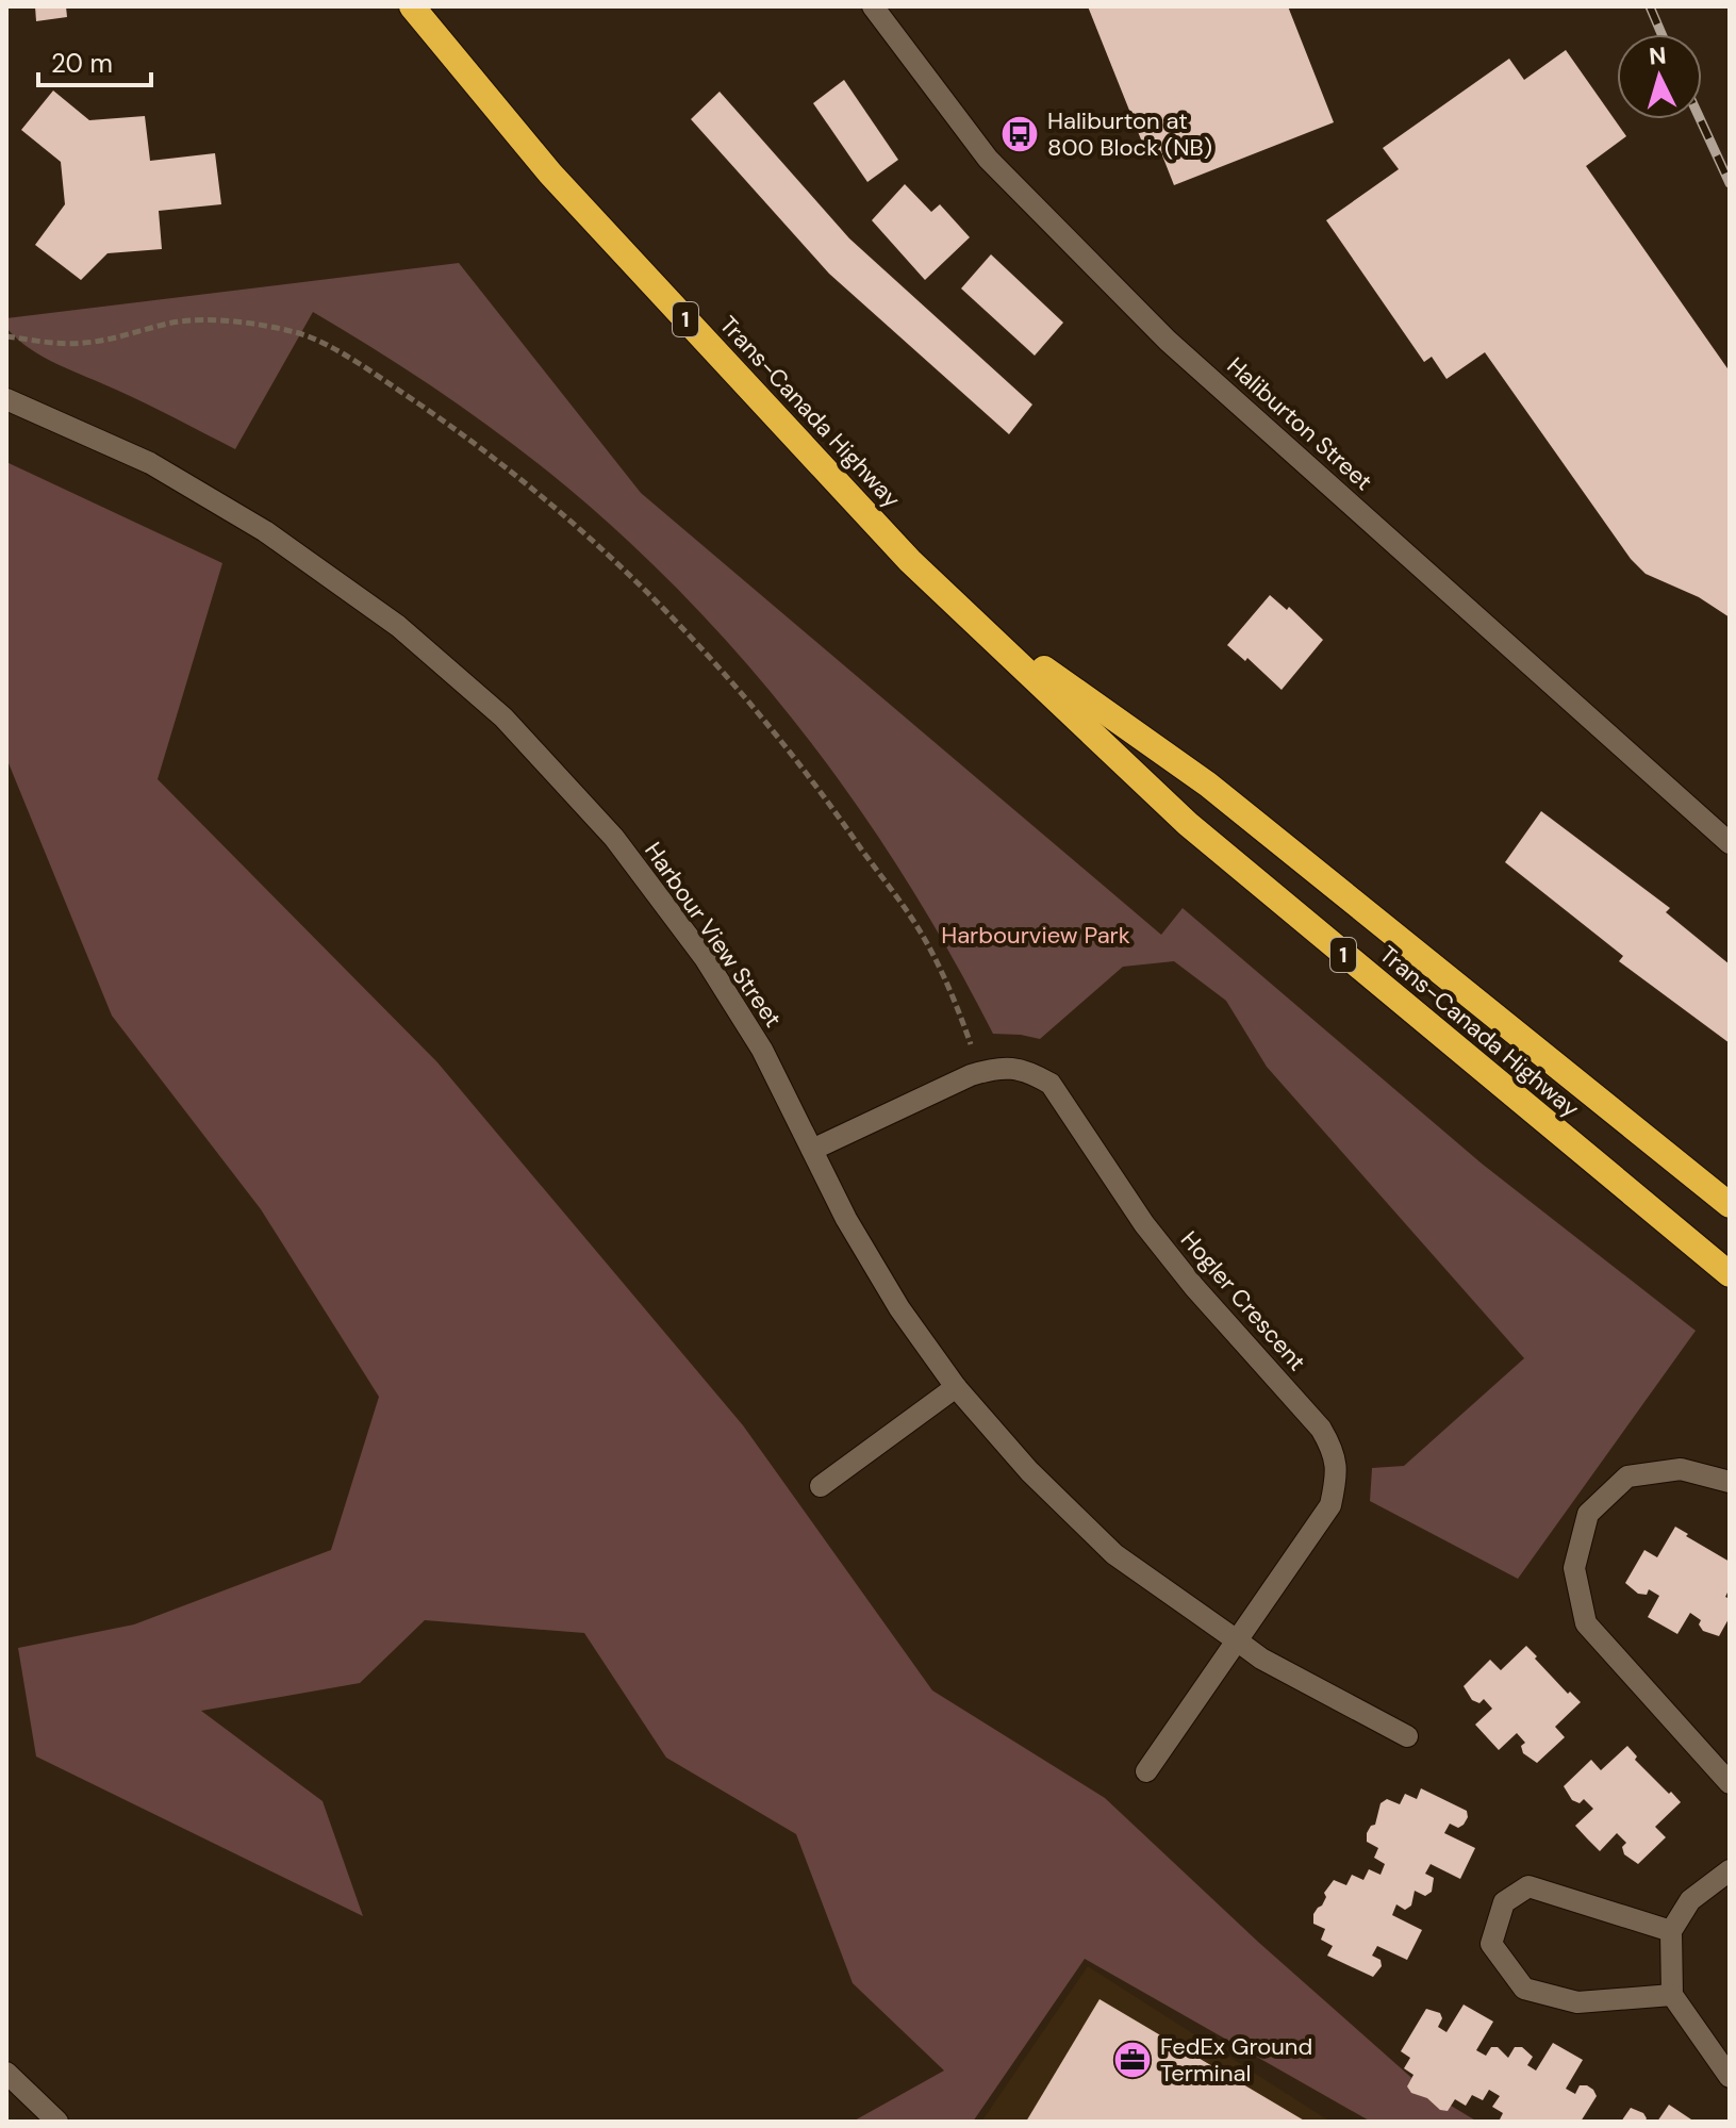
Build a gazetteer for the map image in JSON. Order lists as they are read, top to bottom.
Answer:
{
  "streets": {
    "highway": ["1", "Trans-Canada Highway"],
    "street": ["Haliburton Street", "Harbour View Street", "Hogler Crescent"]
  },
  "crossings": [
    ["Harbour View Street", "Hogler Crescent"]
  ],
  "parks": ["Harbourview Park"],
  "places": {
    "bus stop": ["Haliburton at 800 Block (NB)"],
    "office": ["FedEx Ground Terminal"]
  },
  "scale_bar": "20 m",
  "north": "top"
}
